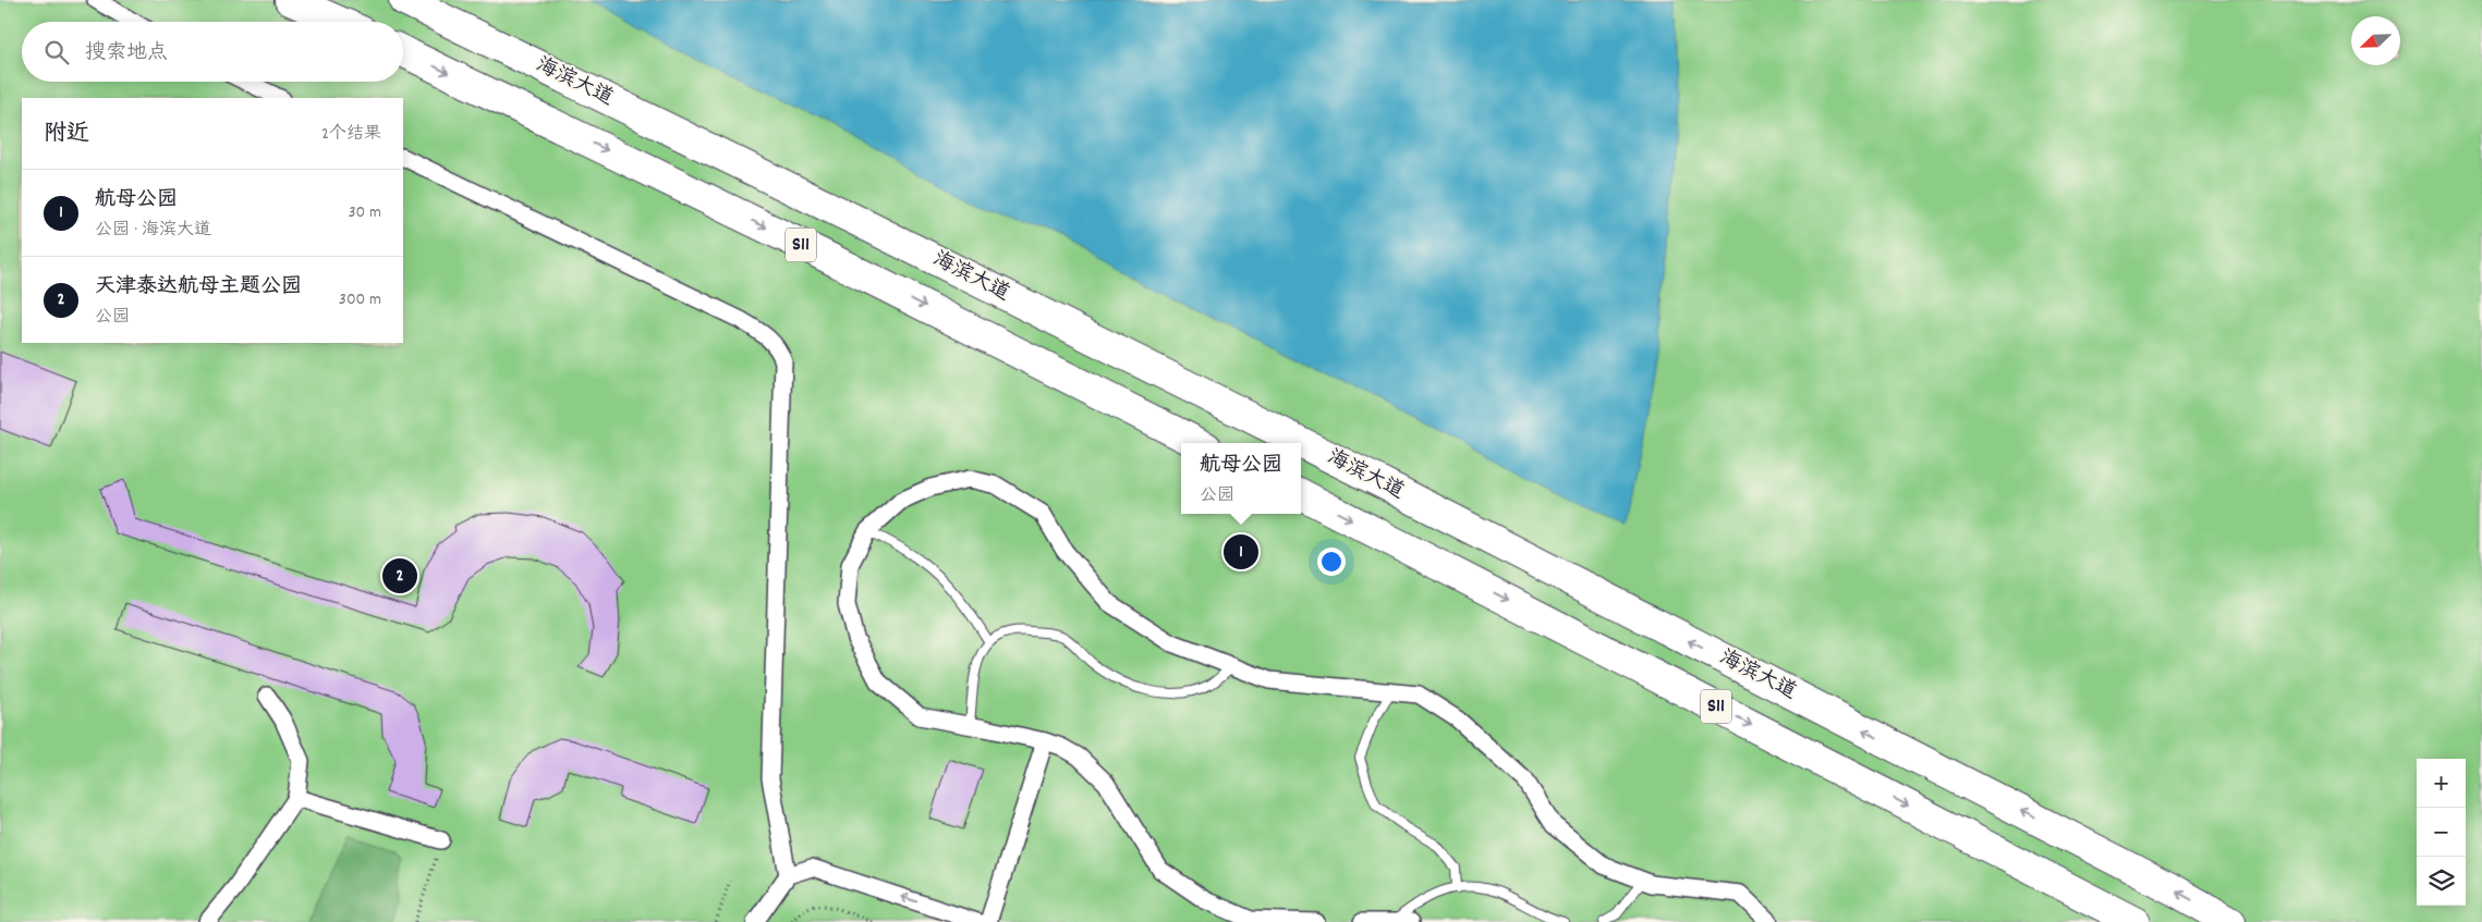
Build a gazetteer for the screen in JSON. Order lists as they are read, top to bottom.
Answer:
{
  "streets": {
    "highway": ["海滨大道", "S11"]
  },
  "north": "bottom left",
  "page": {
    "search": "搜索地点",
    "heading": ["附近", "2个结果"],
    "list": [
      {
        "mark": "1",
        "name": "航母公园",
        "note": "公园 · 海滨大道",
        "value": "30 m"
      },
      {
        "mark": "2",
        "name": "天津泰达航母主题公园",
        "note": "公园",
        "value": "300 m"
      }
    ],
    "popup": ["航母公园", "公园"],
    "pins": ["1", "2"],
    "map_buttons": ["+", "−"]
  }
}
